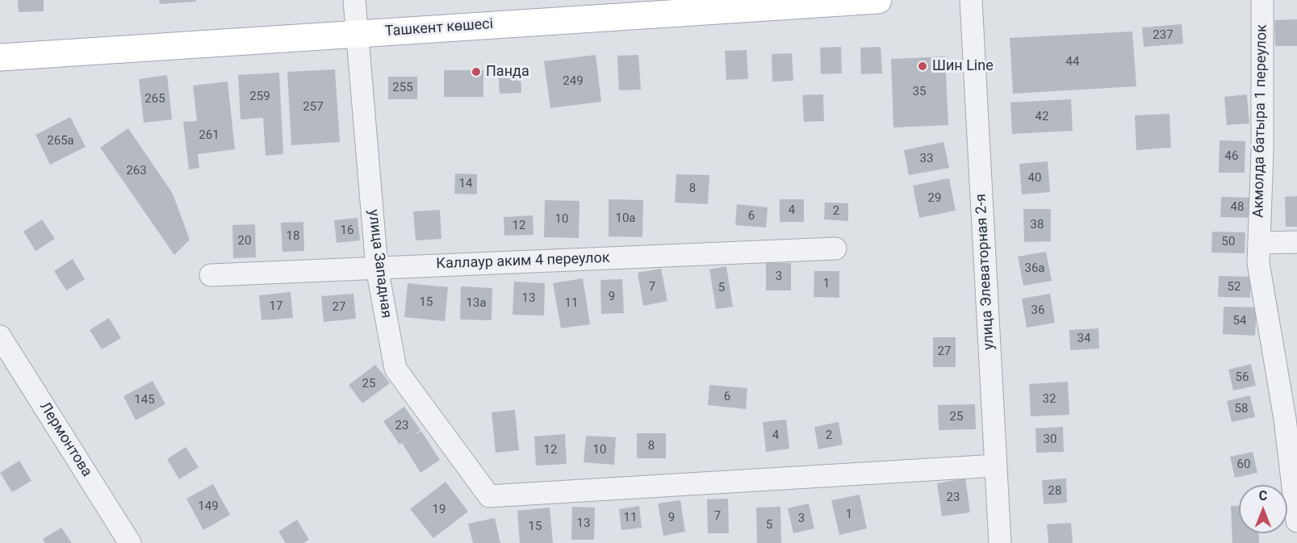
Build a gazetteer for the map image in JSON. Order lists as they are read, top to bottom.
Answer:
{
  "streets": {
    "main road": ["Ташкент көшесі"],
    "street": [
      "Акмолда батыра 1 переулок",
      "Каллаур аким 4 переулок",
      "улица Западная",
      "улица Элеваторная 2-я",
      "Лермонтова"
    ]
  },
  "crossings": [
    ["Ташкент көшесі", "улица Западная"],
    ["Каллаур аким 4 переулок", "улица Западная"],
    ["улица Западная", "улица Элеваторная 2-я"]
  ],
  "places": ["Шин Line", "Панда"],
  "house_numbers": [
    "237",
    "44",
    "249",
    "255",
    "35",
    "259",
    "265",
    "257",
    "42",
    "261",
    "265а",
    "46",
    "33",
    "263",
    "40",
    "14",
    "8",
    "29",
    "48",
    "4",
    "2",
    "6",
    "10а",
    "10",
    "38",
    "12",
    "16",
    "18",
    "20",
    "50",
    "36а",
    "3",
    "1",
    "7",
    "52",
    "5",
    "9",
    "13",
    "15",
    "13а",
    "11",
    "17",
    "27",
    "36",
    "54",
    "34",
    "27",
    "56",
    "25",
    "6",
    "32",
    "145",
    "58",
    "25",
    "23",
    "4",
    "2",
    "30",
    "8",
    "12",
    "10",
    "60",
    "28",
    "23",
    "149",
    "19",
    "1",
    "7",
    "11",
    "9",
    "3",
    "13",
    "5",
    "15"
  ],
  "north": "top"
}
